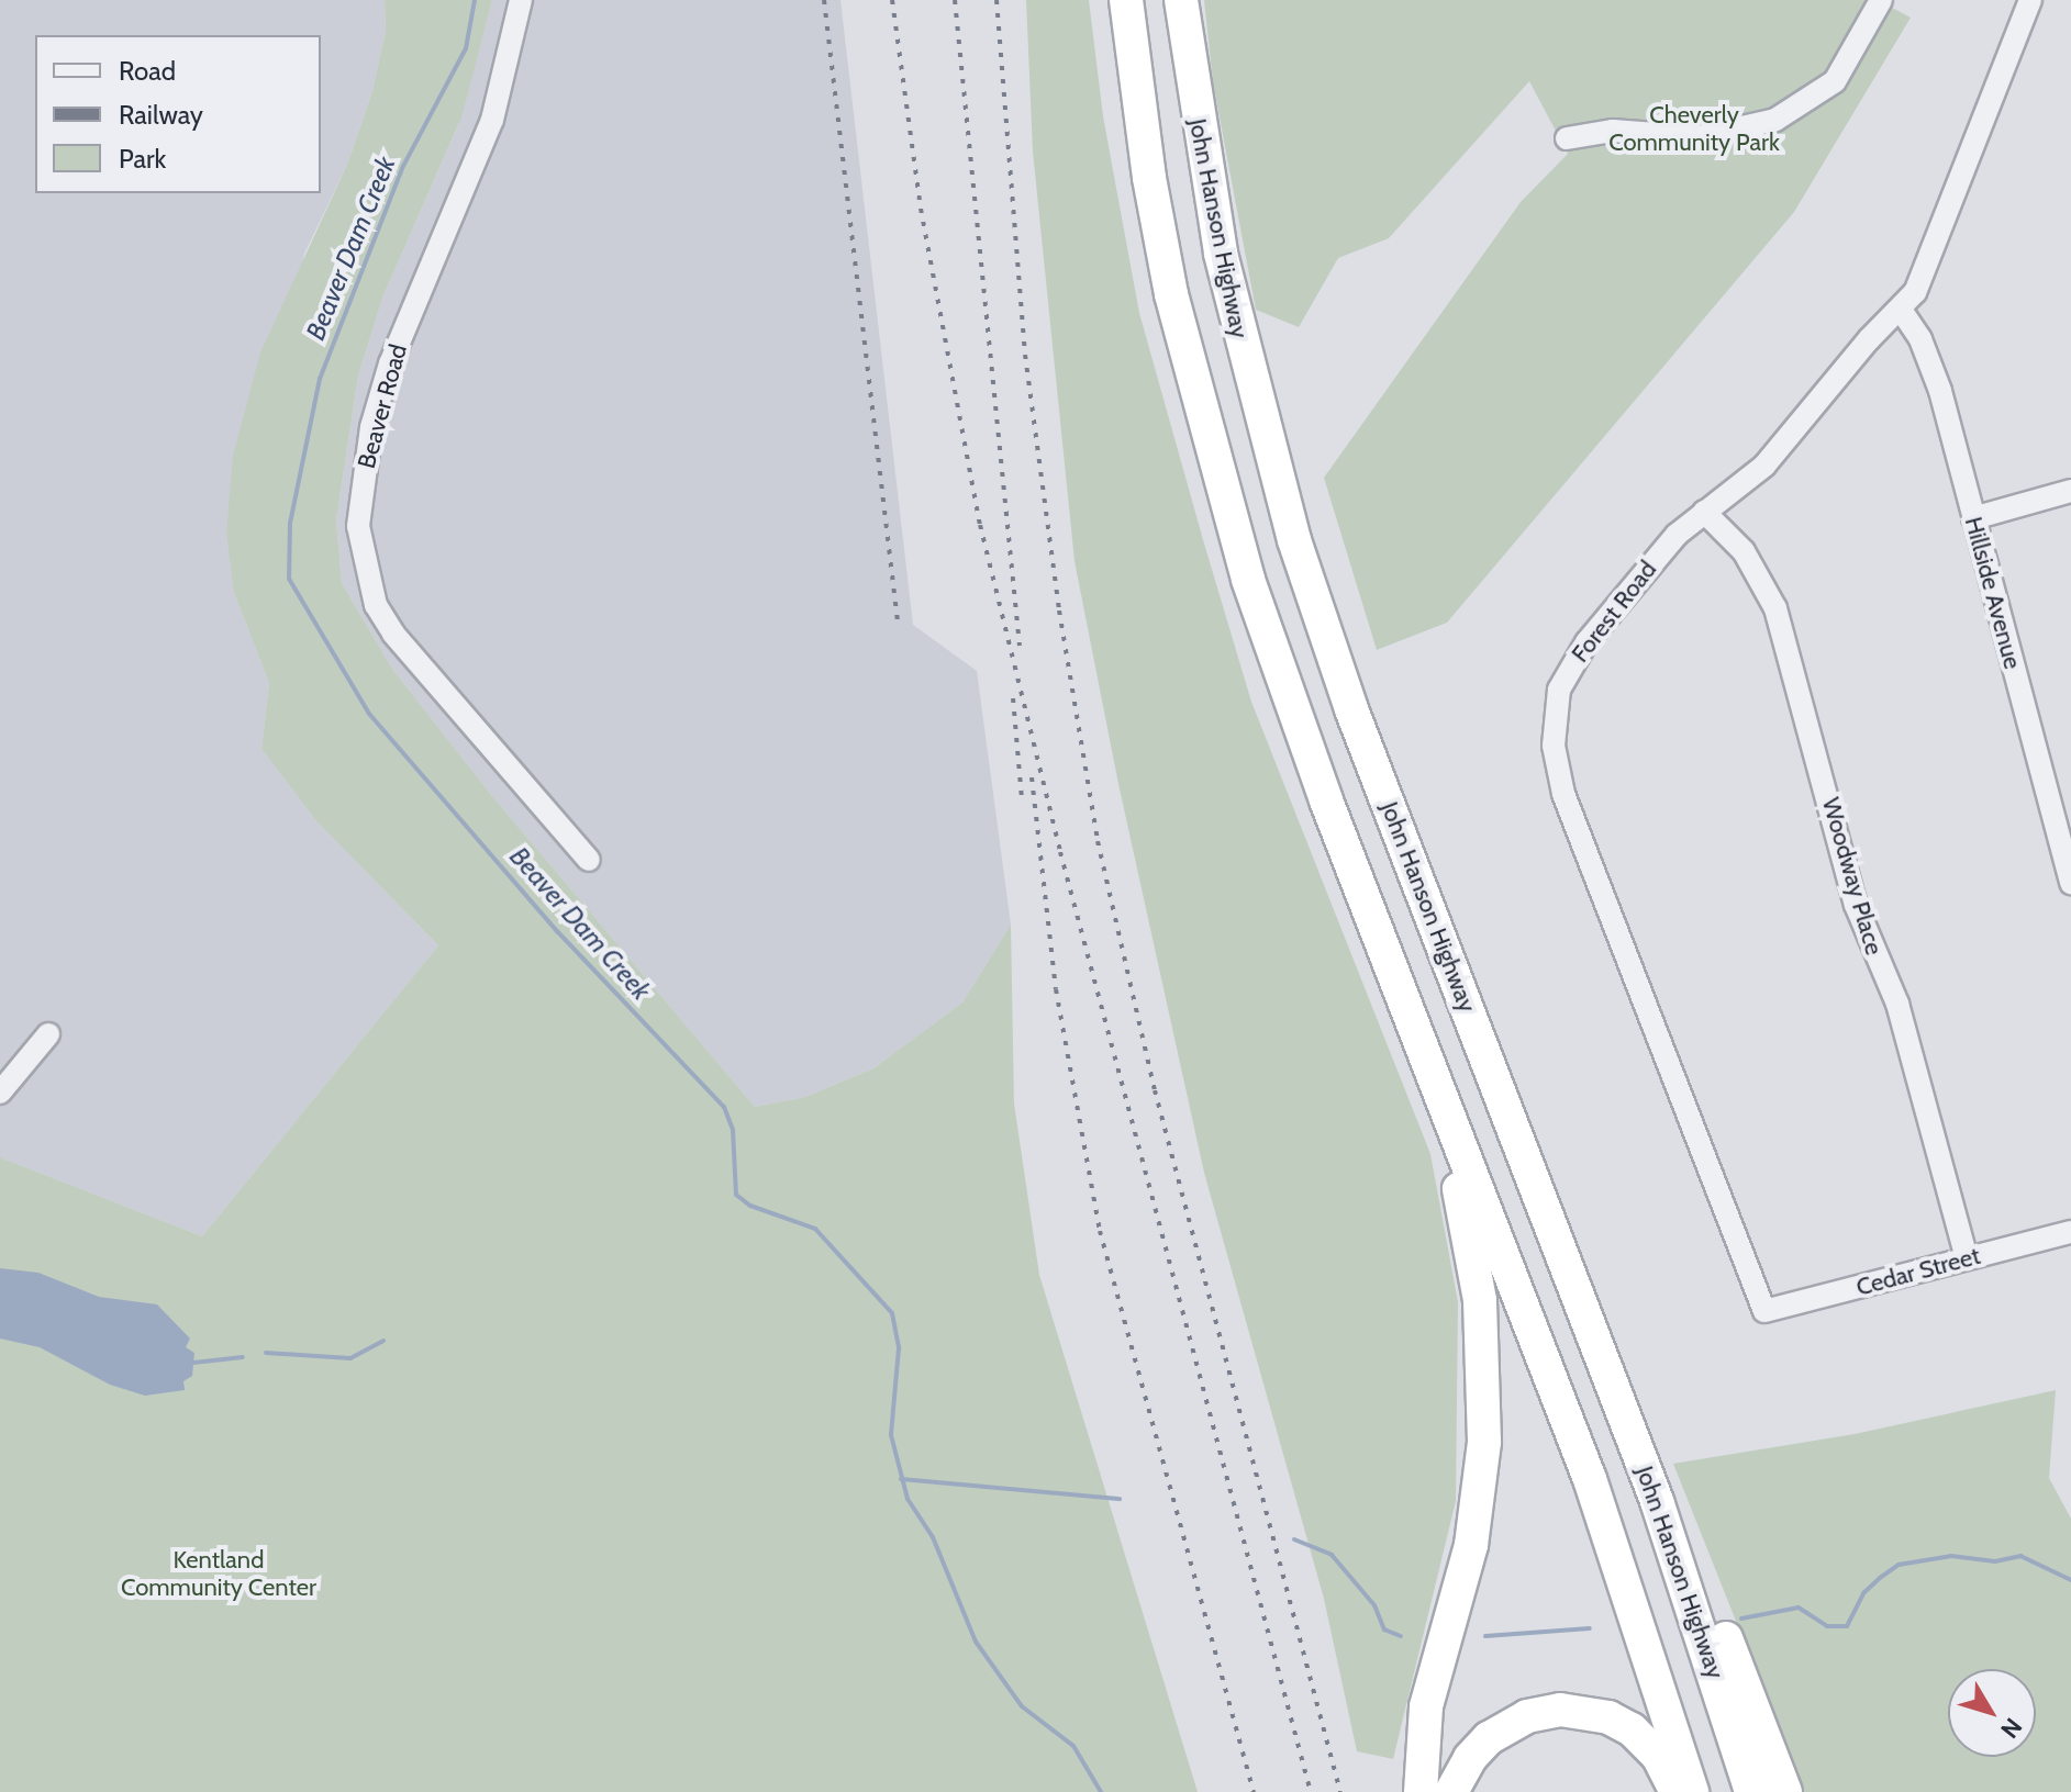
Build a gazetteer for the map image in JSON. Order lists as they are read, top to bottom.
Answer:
{
  "streets": {
    "highway": ["John Hanson Highway"],
    "street": [
      "Beaver Road",
      "Hillside Avenue",
      "Forest Road",
      "Woodway Place",
      "Cedar Street"
    ]
  },
  "crossings": [
    ["Hillside Avenue", "Forest Road"],
    ["Forest Road", "Woodway Place"],
    ["Forest Road", "Cedar Street"],
    ["Woodway Place", "Cedar Street"]
  ],
  "water": ["Beaver Dam Creek"],
  "parks": ["Cheverly Community Park", "Kentland Community Center"],
  "legend": ["Road", "Railway", "Park"],
  "north": "bottom right"
}
